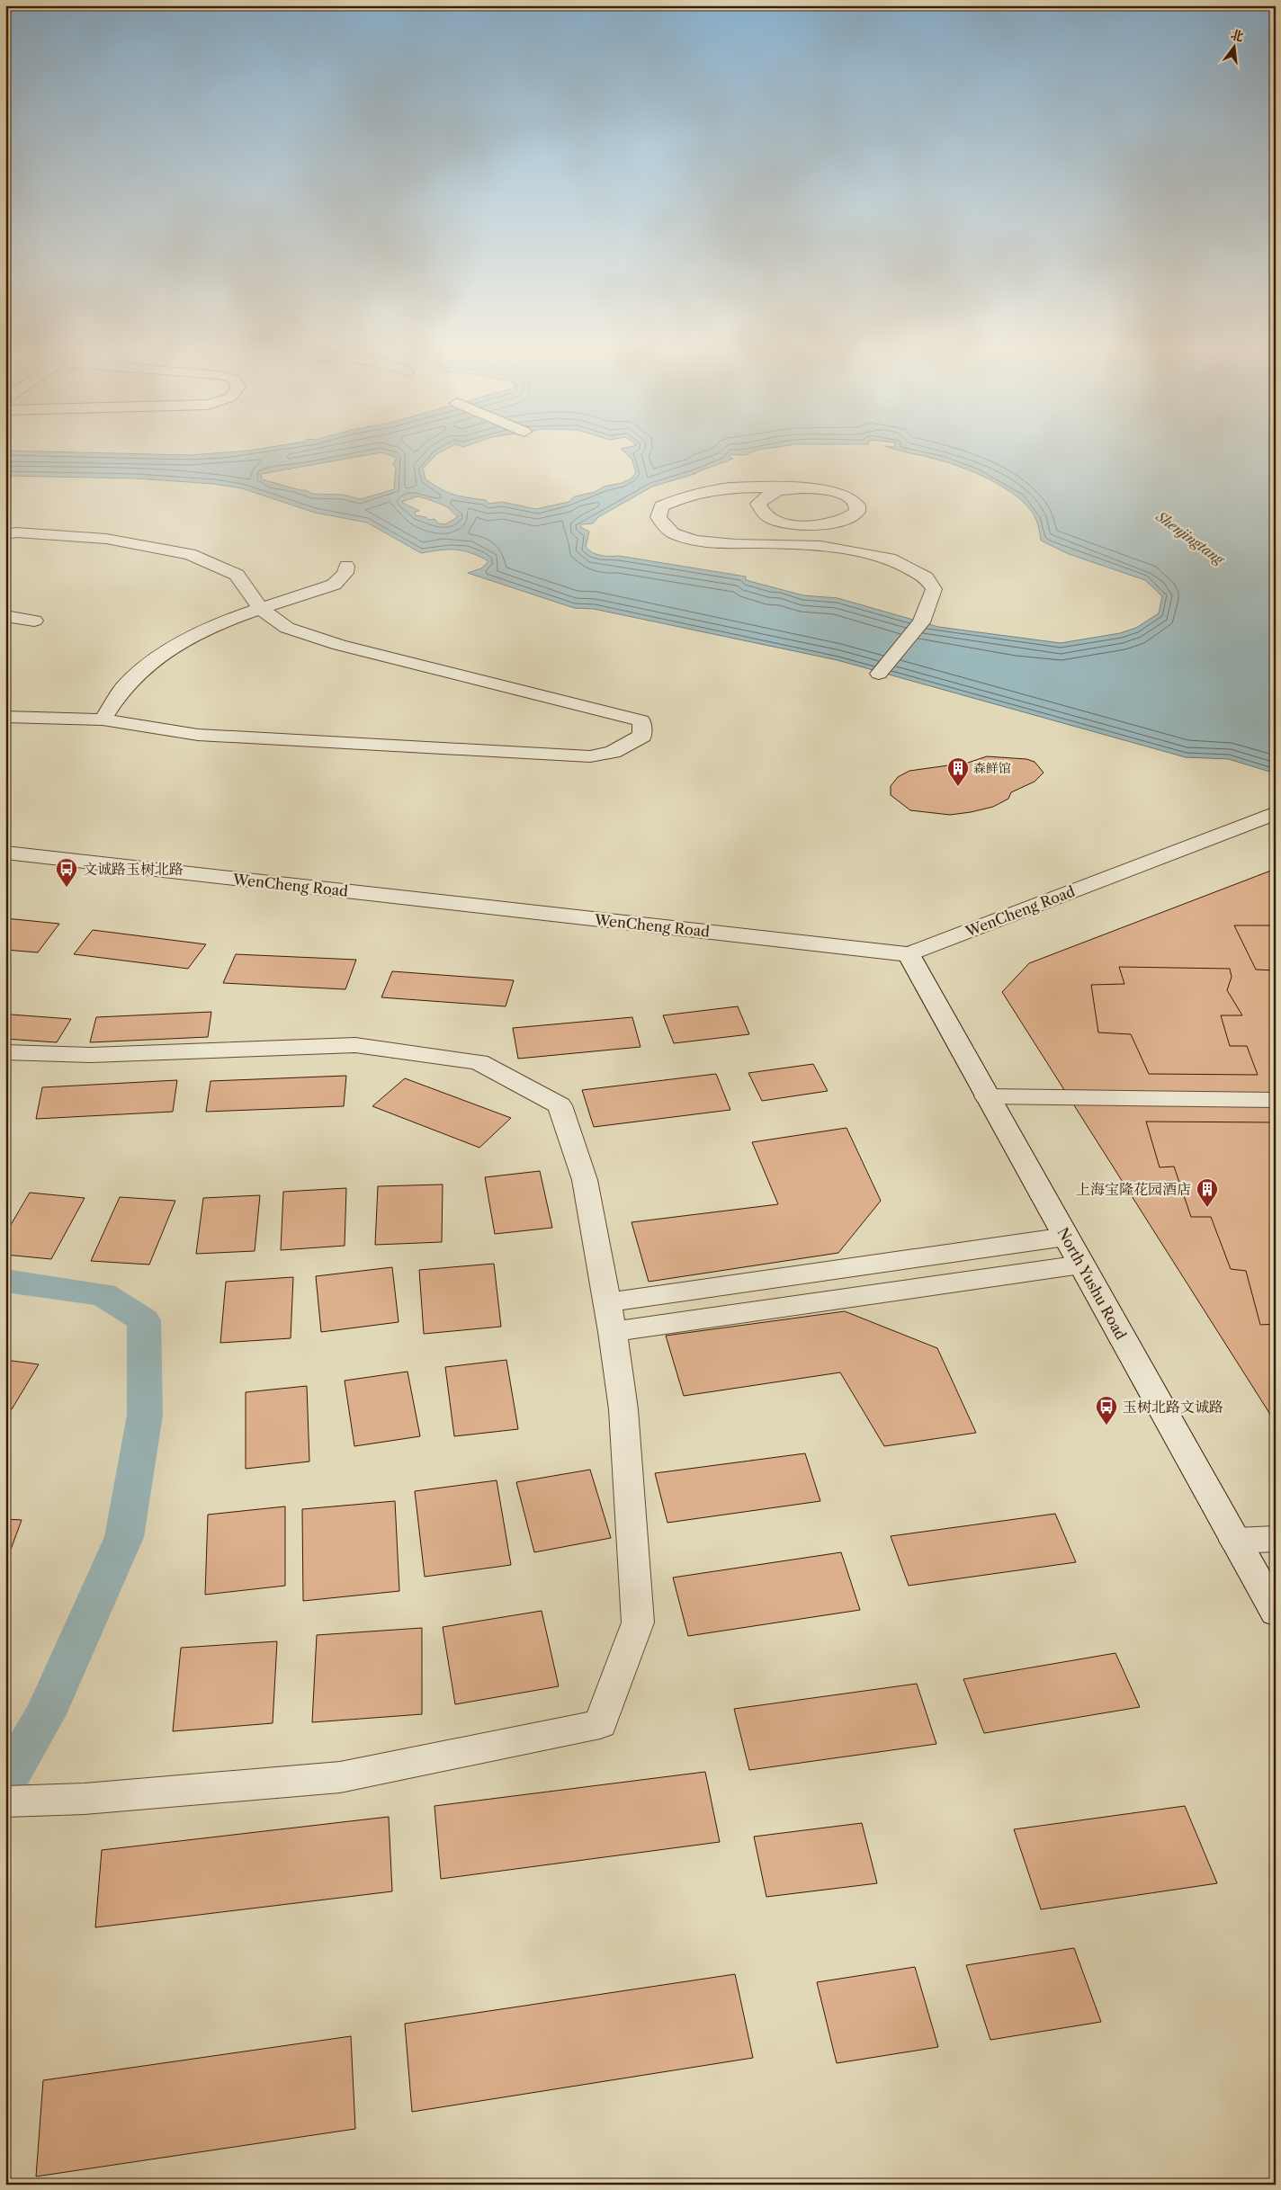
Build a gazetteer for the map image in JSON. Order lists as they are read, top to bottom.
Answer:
{
  "streets": {
    "street": ["WenCheng Road", "North Yushu Road"]
  },
  "crossings": [
    ["WenCheng Road", "North Yushu Road"]
  ],
  "water": ["Shenjingtang"],
  "places": {
    "building": ["森鲜馆", "上海宝隆花园酒店"],
    "bus stop": ["文诚路玉树北路", "玉树北路文诚路"]
  },
  "north": "top"
}
